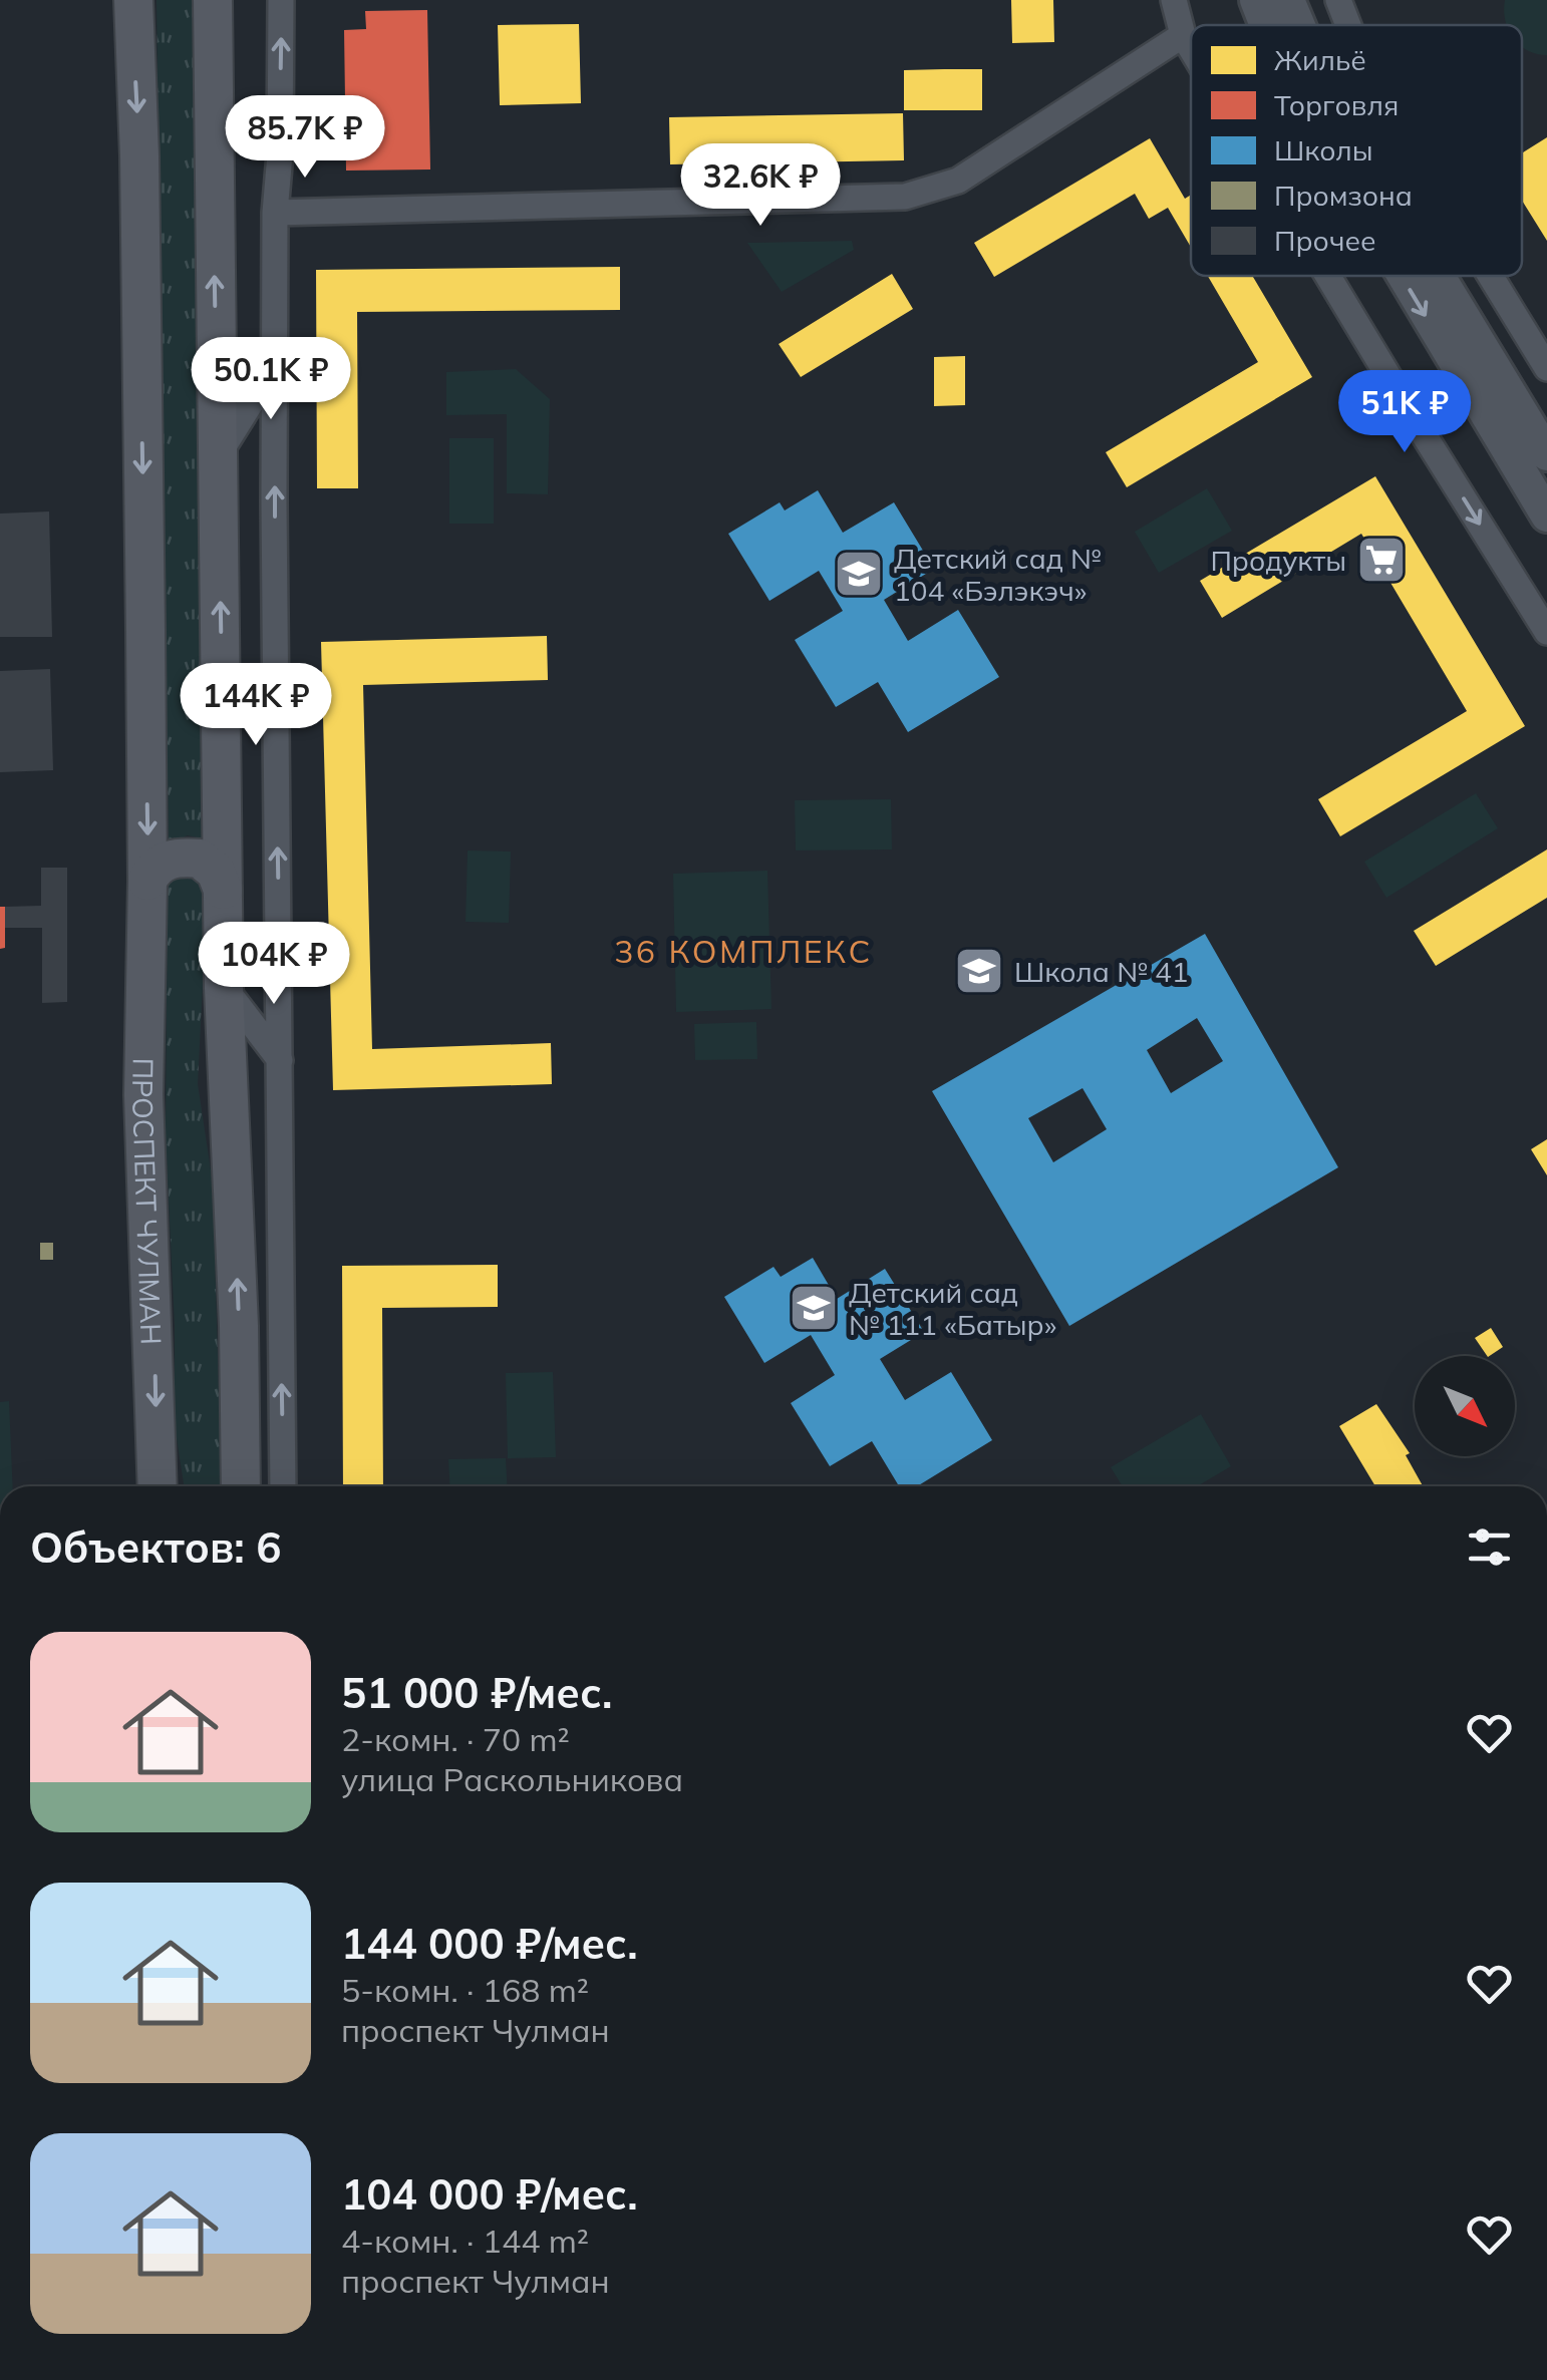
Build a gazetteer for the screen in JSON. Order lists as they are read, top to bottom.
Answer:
{
  "streets": {
    "main road": ["ПРОСПЕКТ ЧУЛМАН"]
  },
  "districts": ["36 КОМПЛЕКС"],
  "places": {
    "supermarket": ["Продукты"],
    "school or university": ["Детский сад № 104 «Бэлэкэч»", "Школа № 41", "Детский сад № 111 «Батыр»"]
  },
  "legend": [
    "Жильё",
    "Торговля",
    "Школы",
    "Промзона",
    "Прочее"
  ],
  "north": "bottom right",
  "page": {
    "price": [
      "85.7K ₽",
      "32.6K ₽",
      "50.1K ₽",
      "51K ₽",
      "144K ₽",
      "104K ₽"
    ],
    "heading": "Объектов: 6",
    "list": [
      {
        "name": "51 000 ₽/мес.",
        "note": "2-комн. · 70 m² · улица Раскольникова"
      },
      {
        "name": "144 000 ₽/мес.",
        "note": "5-комн. · 168 m² · проспект Чулман"
      },
      {
        "name": "104 000 ₽/мес.",
        "note": "4-комн. · 144 m² · проспект Чулман"
      }
    ]
  }
}
